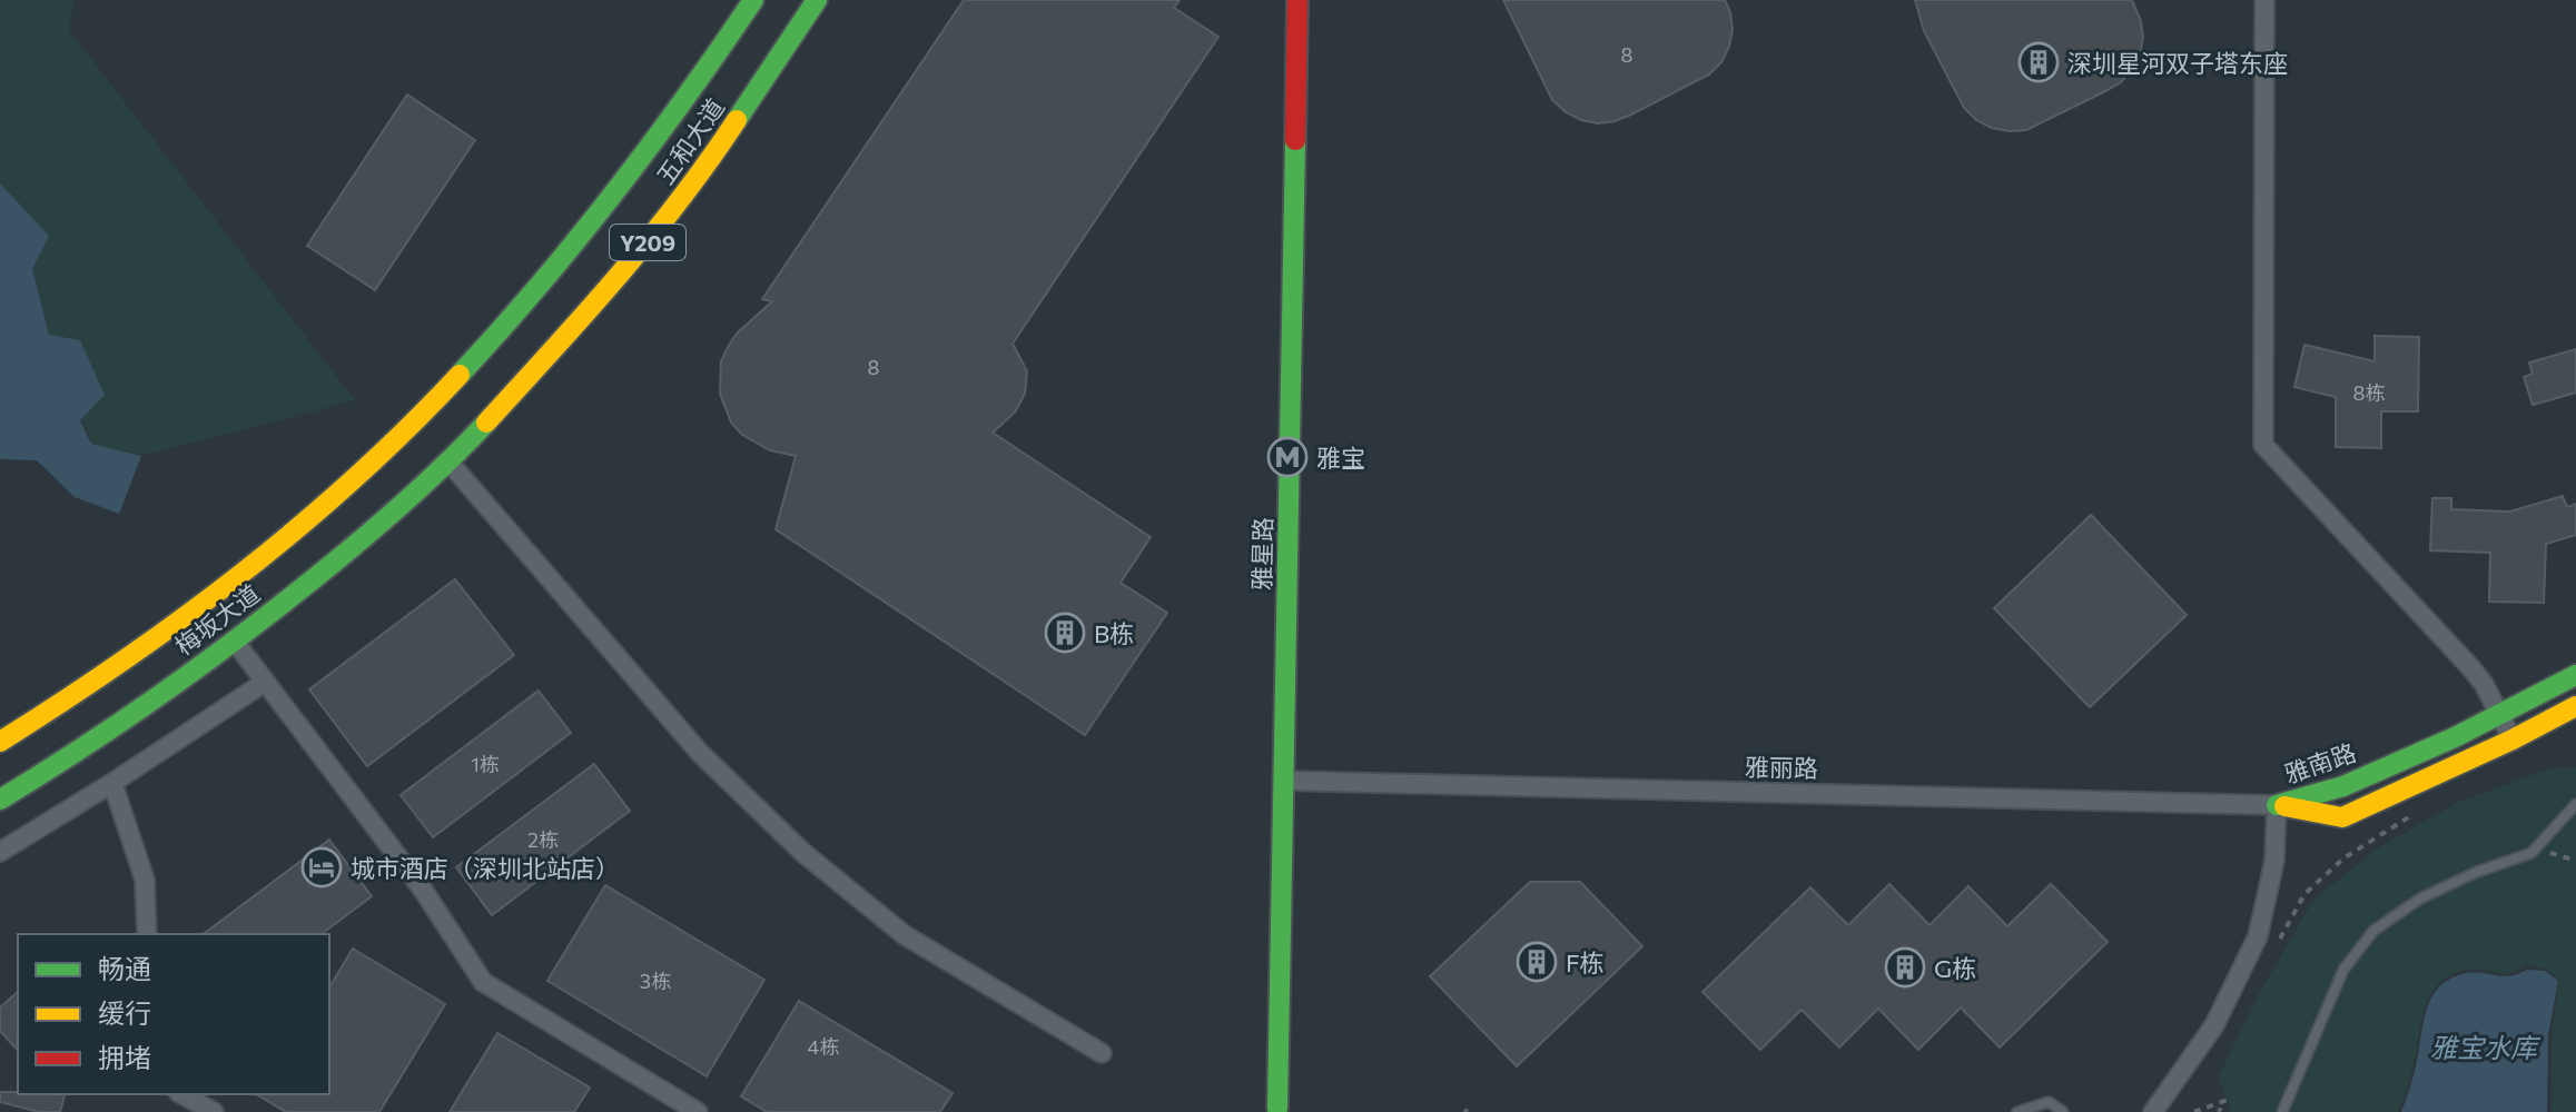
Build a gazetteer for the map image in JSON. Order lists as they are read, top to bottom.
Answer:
{
  "streets": {
    "main road": [
      "五和大道",
      "Y209",
      "雅星路",
      "梅坂大道",
      "雅南路"
    ],
    "street": ["雅丽路"]
  },
  "crossings": [
    ["五和大道", "梅坂大道"],
    ["雅星路", "雅丽路"],
    ["雅南路", "雅丽路"]
  ],
  "water": ["雅宝水库"],
  "places": {
    "building": [
      "深圳星河双子塔东座",
      "B栋",
      "F栋",
      "G栋"
    ],
    "metro station": ["雅宝"],
    "hotel": ["城市酒店（深圳北站店）"]
  },
  "house_numbers": [
    "8",
    "8",
    "8栋",
    "1栋",
    "2栋",
    "3栋",
    "4栋"
  ],
  "legend": ["畅通", "缓行", "拥堵"]
}
